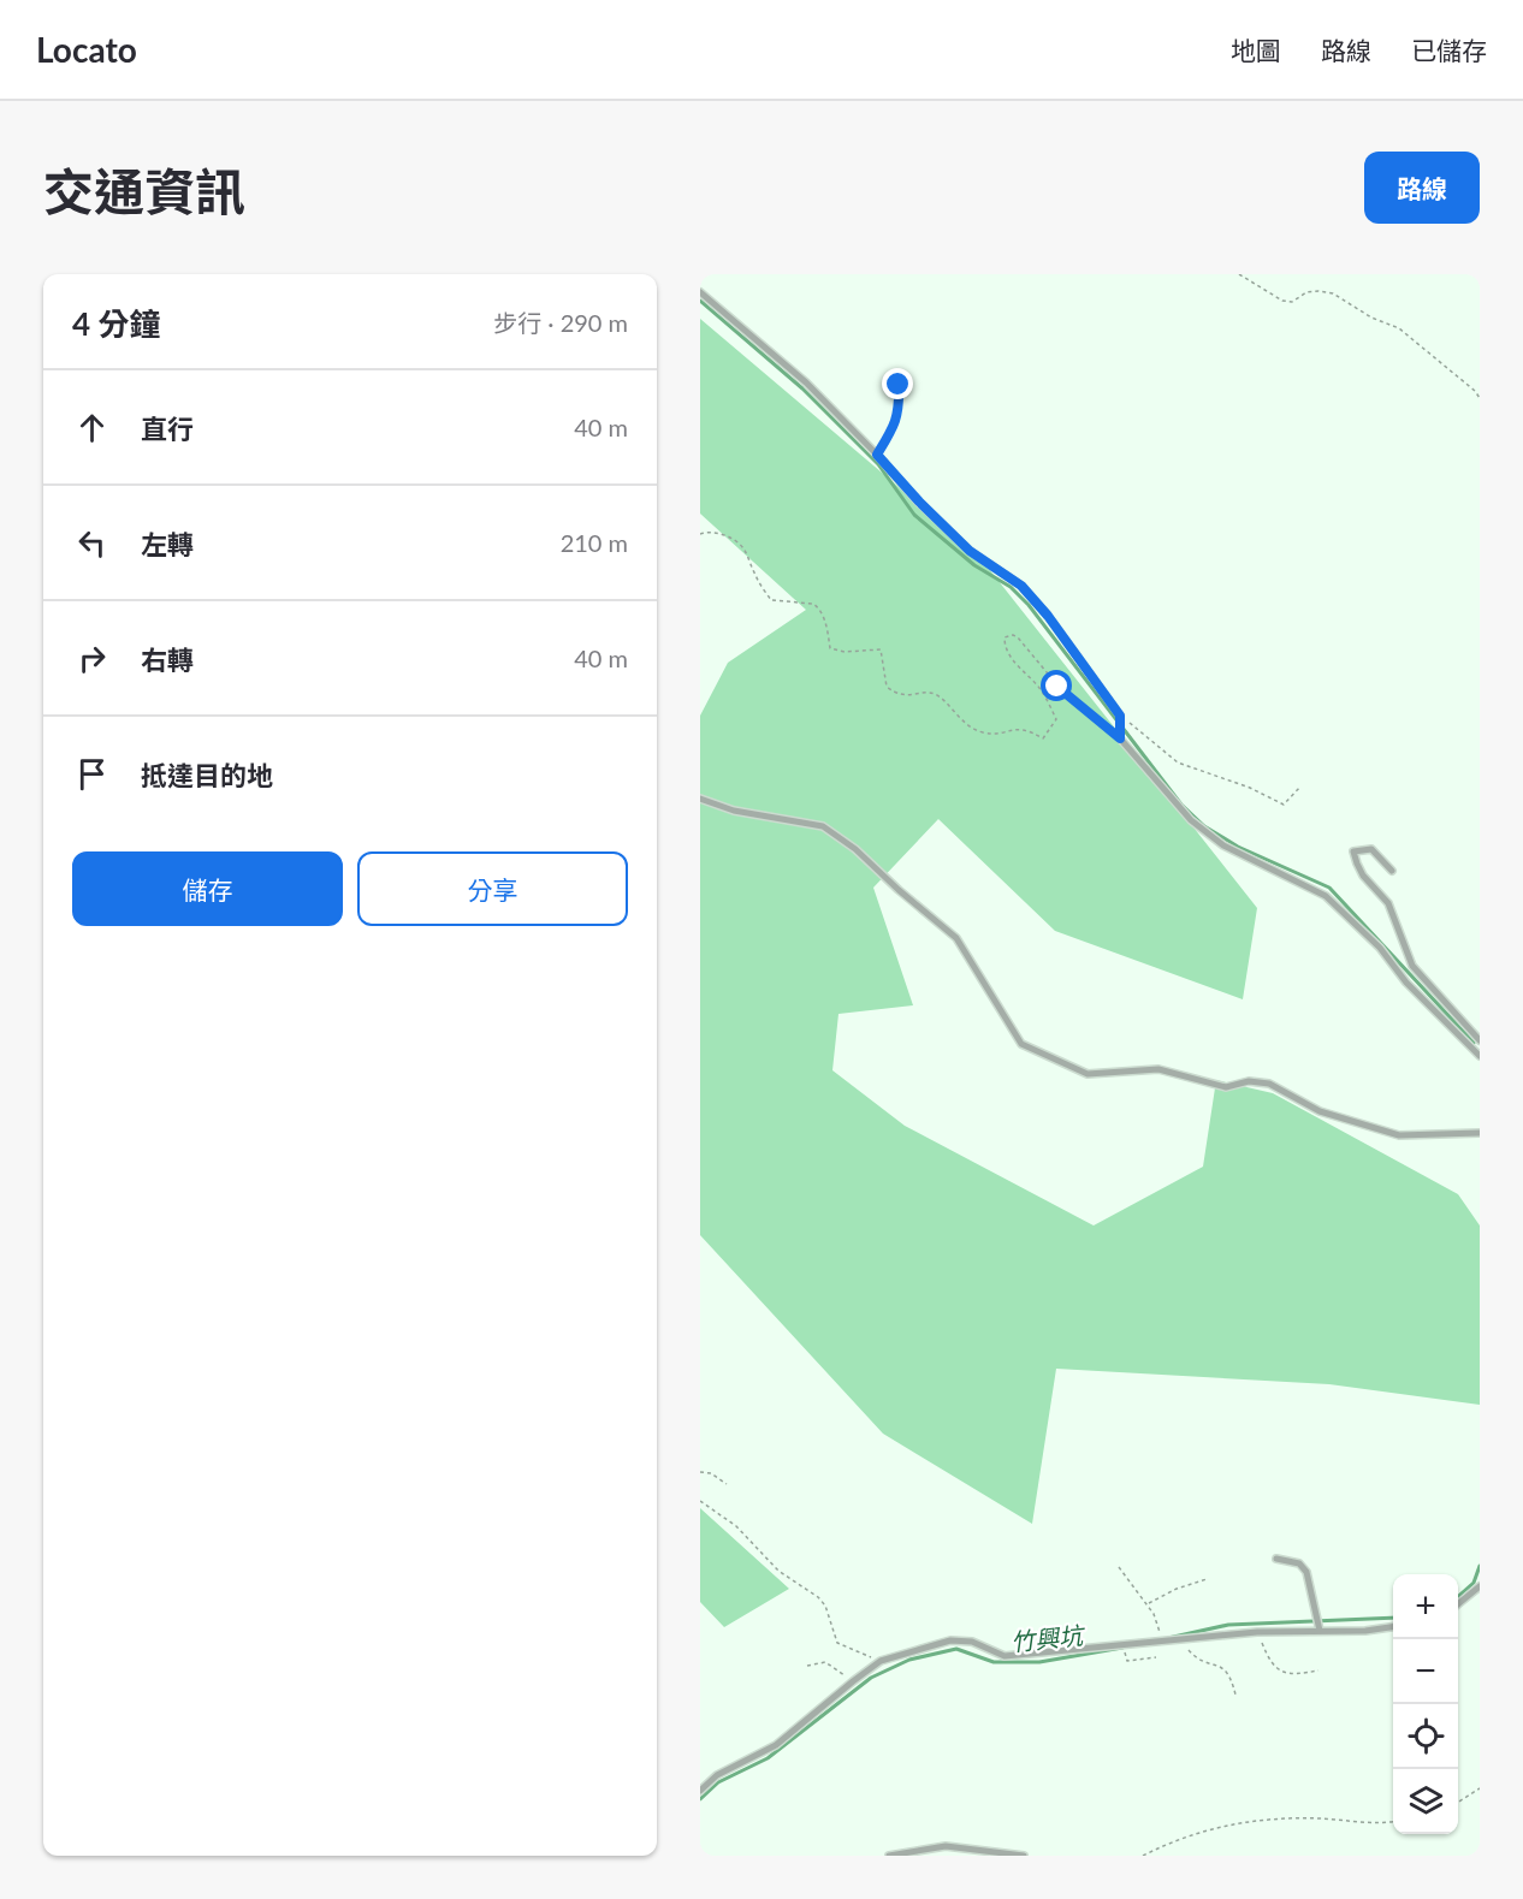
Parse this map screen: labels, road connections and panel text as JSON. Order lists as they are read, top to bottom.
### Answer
{
  "water": ["竹興坑"],
  "page": {
    "header": "Locato",
    "nav": ["地圖", "路線", "已儲存"],
    "title": "交通資訊",
    "buttons": [
      "路線",
      ["儲存", "分享"]
    ],
    "heading": ["4 分鐘", "步行 · 290 m"],
    "list": [
      ["直行", "40 m"],
      ["左轉", "210 m"],
      ["右轉", "40 m"],
      "抵達目的地"
    ],
    "map_buttons": ["+", "−"]
  }
}
